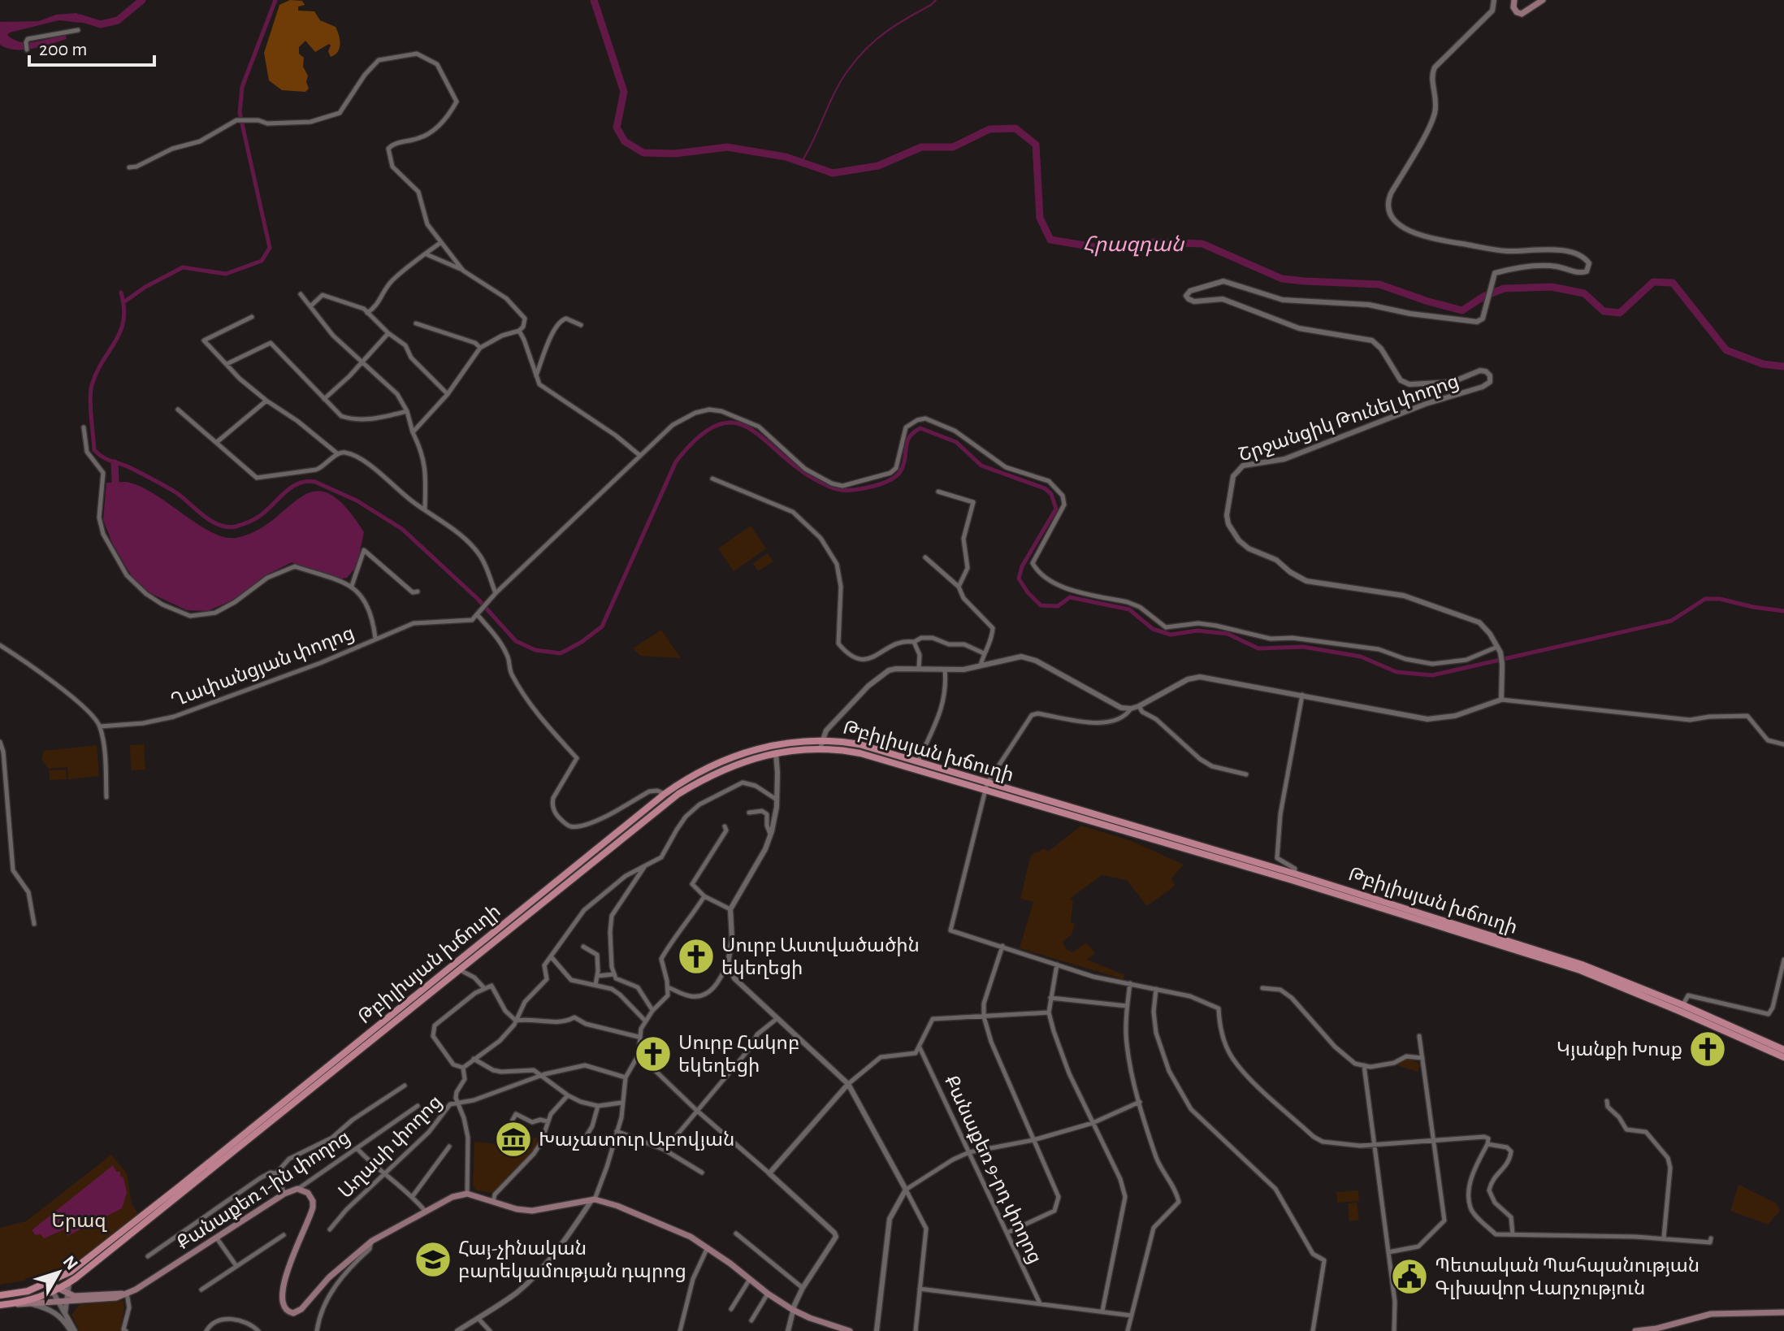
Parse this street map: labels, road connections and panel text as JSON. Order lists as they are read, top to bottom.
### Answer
{
  "streets": {
    "main road": ["Թբիլիսյան խճուղի", "Քանաքեռ 1-ին փողոց"],
    "street": [
      "Շրջանցիկ Թունել փողոց",
      "Ղափանցյան փողոց",
      "Աղասի փողոց",
      "Քանաքեռ 9-րդ փողոց"
    ]
  },
  "crossings": [
    ["Թբիլիսյան խճուղի", "Քանաքեռ 1-ին փողոց"]
  ],
  "water": ["Հրազդան"],
  "parks": ["Երազ"],
  "places": {
    "church": ["Սուրբ Աստվածածին եկեղեցի", "Կյանքի Խոսք", "Սուրբ Հակոբ եկեղեցի"],
    "museum": ["Խաչատուր Աբովյան"],
    "school or university": ["Հայ-չինական բարեկամության դպրոց"],
    "public building": ["Պետական Պահպանության Գլխավոր Վարչություն"]
  },
  "scale_bar": "200 m",
  "north": "top right"
}
